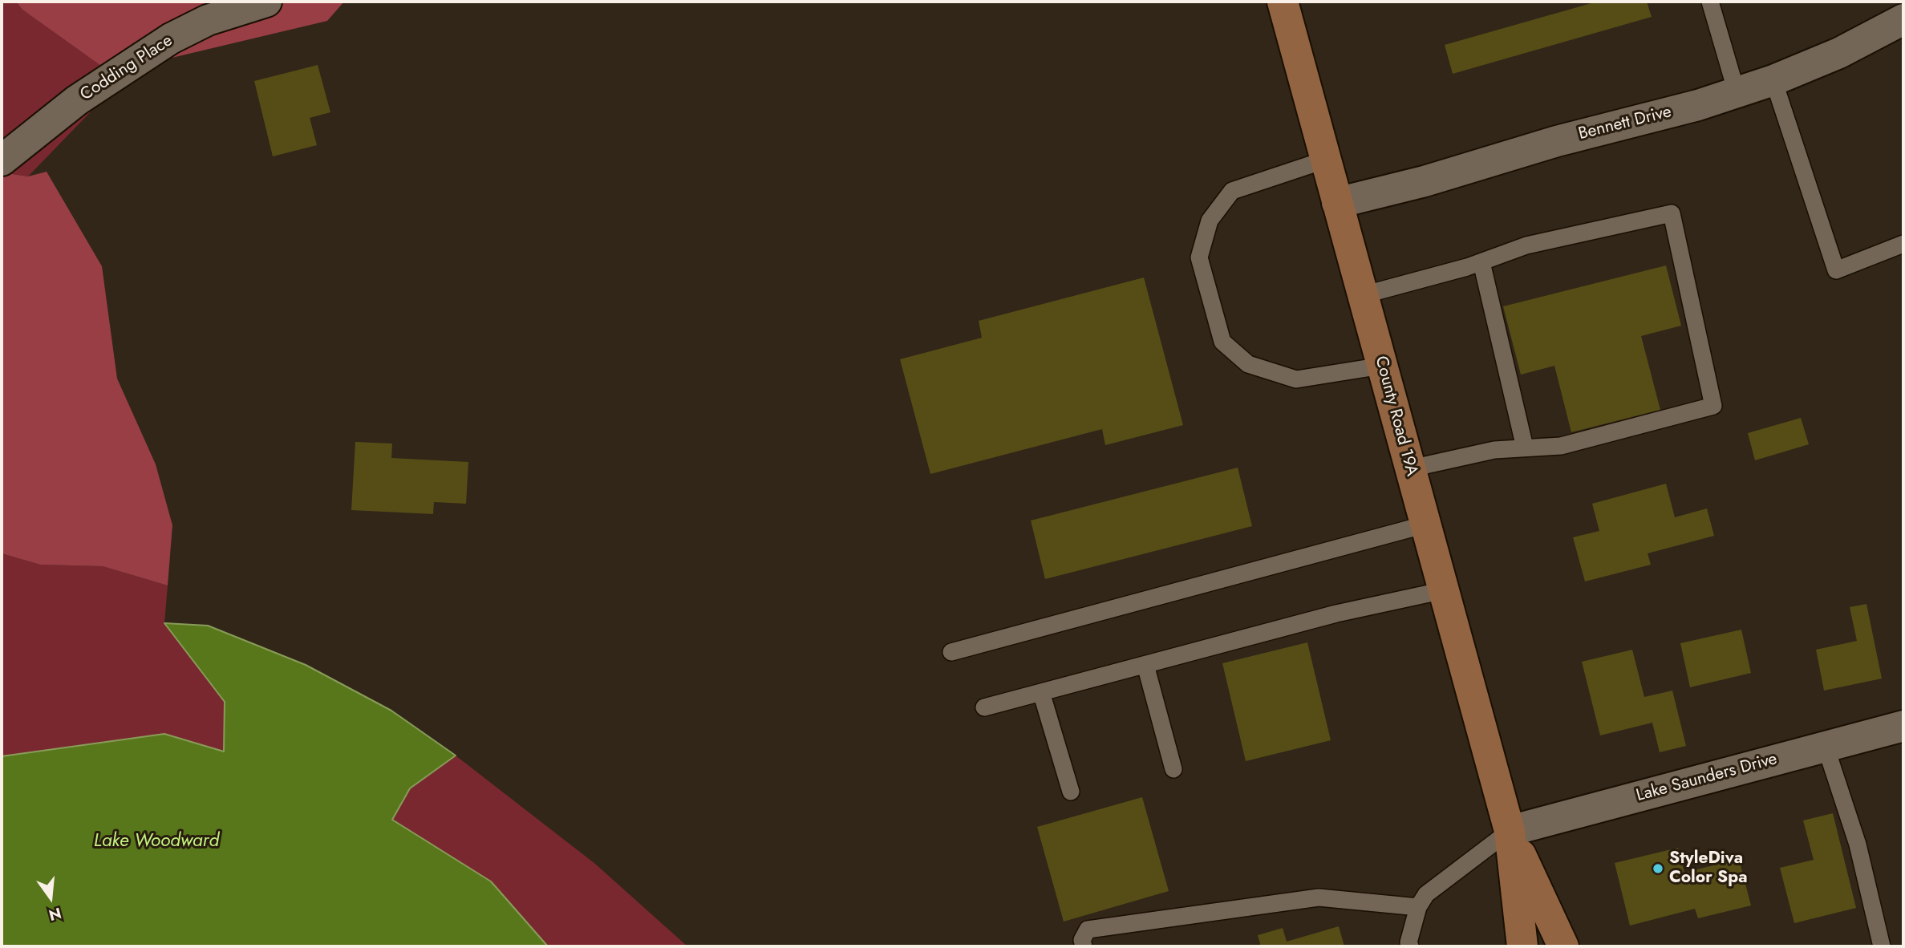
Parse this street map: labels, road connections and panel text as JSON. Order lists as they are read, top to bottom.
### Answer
{
  "streets": {
    "main road": ["County Road 19A"],
    "street": ["Codding Place", "Bennett Drive", "Lake Saunders Drive"]
  },
  "crossings": [
    ["Bennett Drive", "County Road 19A"],
    ["County Road 19A", "Lake Saunders Drive"]
  ],
  "water": ["Lake Woodward"],
  "places": ["StyleDiva Color Spa"],
  "north": "bottom"
}
